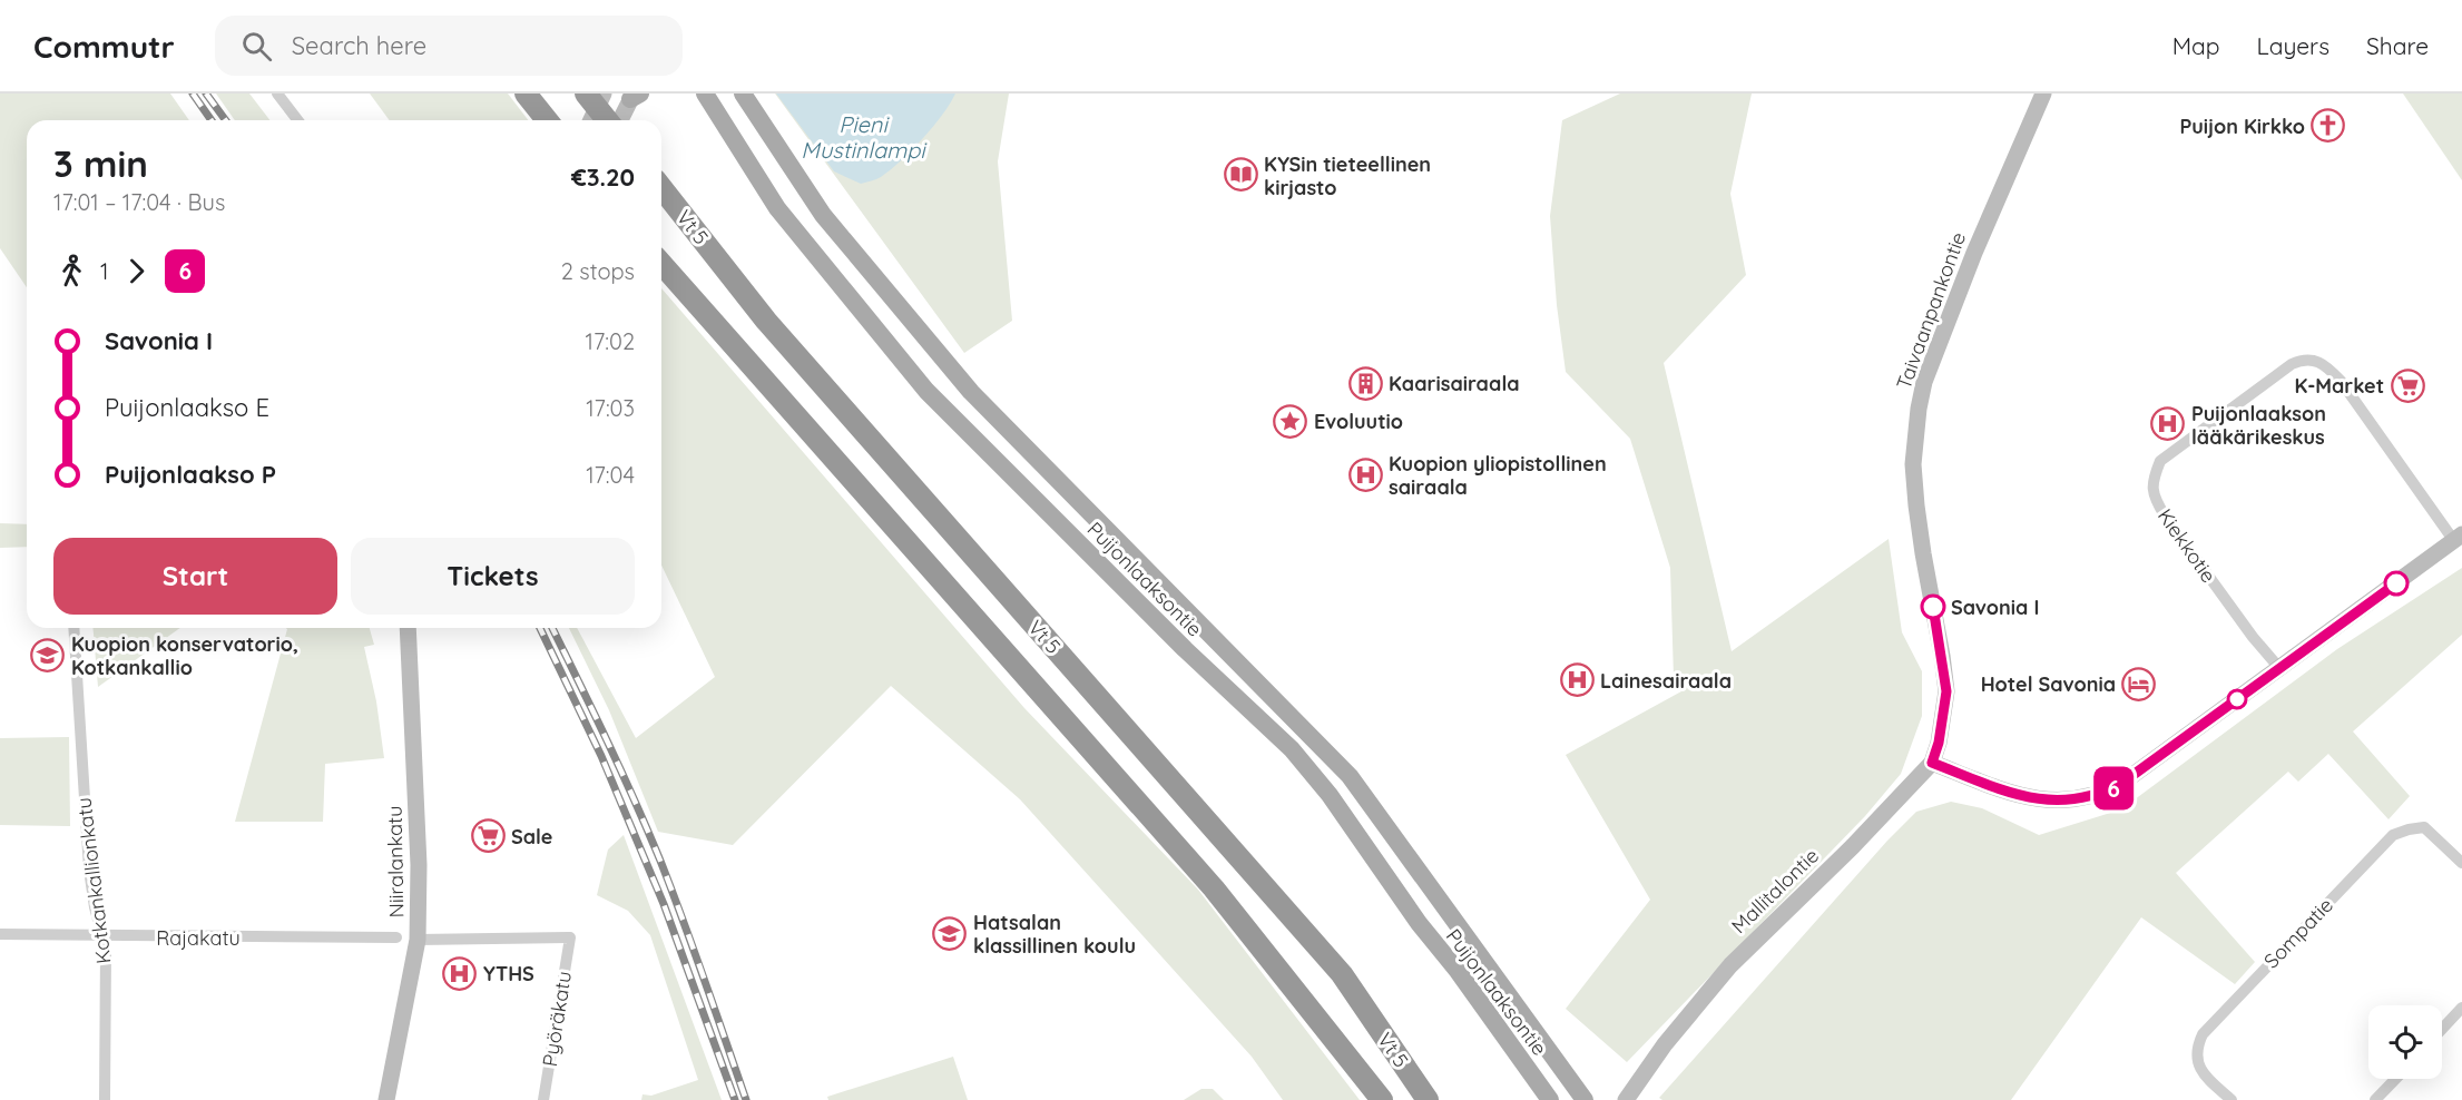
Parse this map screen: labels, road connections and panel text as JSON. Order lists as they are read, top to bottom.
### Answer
{
  "streets": {
    "highway": ["Vt 5"],
    "main road": ["Puijonlaaksontie"],
    "street": [
      "Taivaanpankontie",
      "Kiekkotie",
      "Niiralankatu",
      "Kotkankallionkatu",
      "Mallitalontie",
      "Sompatie",
      "Rajakatu",
      "Pyöräkatu"
    ]
  },
  "crossings": [
    ["Taivaanpankontie", "Mallitalontie"],
    ["Niiralankatu", "Pyöräkatu"],
    ["Kotkankallionkatu", "Rajakatu"]
  ],
  "water": ["Pieni Mustinlampi"],
  "places": {
    "church": ["Puijon Kirkko"],
    "library": ["KYSin tieteellinen kirjasto"],
    "building": ["Kaarisairaala"],
    "supermarket": ["K-Market", "Sale"],
    "place": ["Evoluutio"],
    "hospital": [
      "Puijonlaakson lääkärikeskus",
      "Kuopion yliopistollinen sairaala",
      "Lainesairaala",
      "YTHS"
    ],
    "other": ["Savonia I"],
    "school or university": ["Kuopion konservatorio, Kotkankallio", "Hatsalan klassillinen koulu"],
    "hotel": ["Hotel Savonia"]
  },
  "lines": ["bus line 6"],
  "page": {
    "header": "Commutr",
    "search": "Search here",
    "nav": ["Map", "Layers", "Share"],
    "on_map": "6",
    "heading": ["3 min", "17:01 – 17:04 · Bus", "€3.20"],
    "legs": ["1", "6", "2 stops"],
    "list": [
      {
        "name": "Savonia I",
        "value": "17:02"
      },
      {
        "name": "Puijonlaakso E",
        "value": "17:03"
      },
      {
        "name": "Puijonlaakso P",
        "value": "17:04"
      }
    ],
    "buttons": ["Start", "Tickets"]
  }
}
